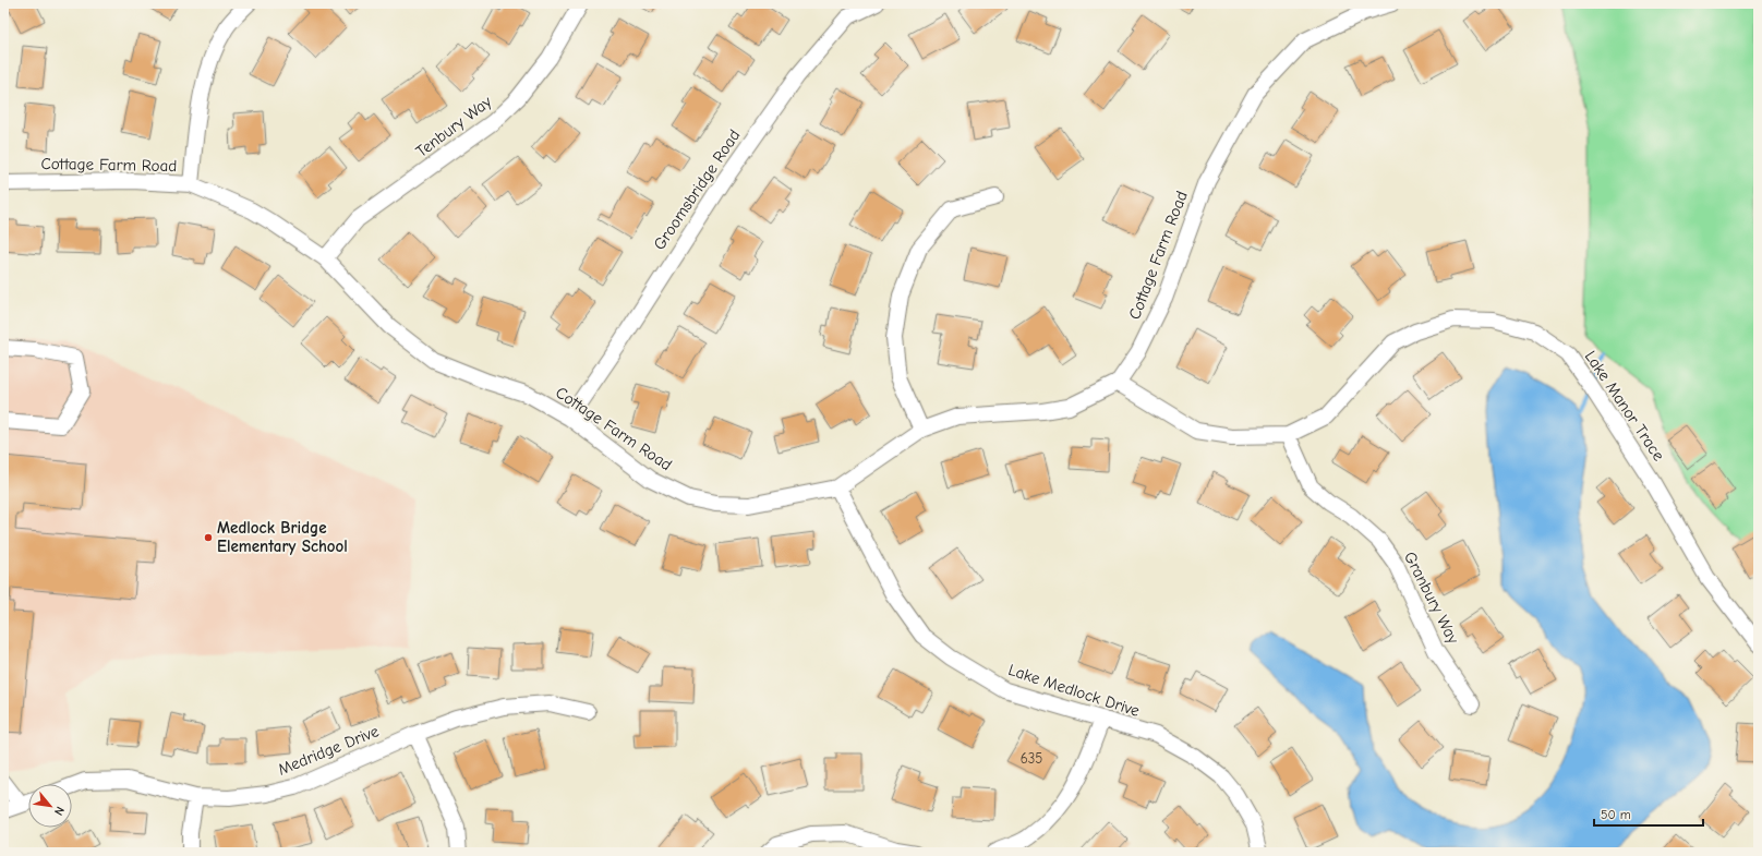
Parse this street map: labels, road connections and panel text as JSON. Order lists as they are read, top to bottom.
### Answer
{
  "streets": {
    "street": [
      "Tenbury Way",
      "Cottage Farm Road",
      "Groomsbridge Road",
      "Lake Manor Trace",
      "Granbury Way",
      "Lake Medlock Drive",
      "Medridge Drive"
    ]
  },
  "crossings": [
    ["Tenbury Way", "Cottage Farm Road"],
    ["Cottage Farm Road", "Groomsbridge Road"],
    ["Cottage Farm Road", "Lake Manor Trace"],
    ["Cottage Farm Road", "Lake Medlock Drive"],
    ["Lake Manor Trace", "Granbury Way"]
  ],
  "places": ["Medlock Bridge Elementary School"],
  "house_numbers": ["635"],
  "scale_bar": "50 m",
  "north": "bottom right"
}
